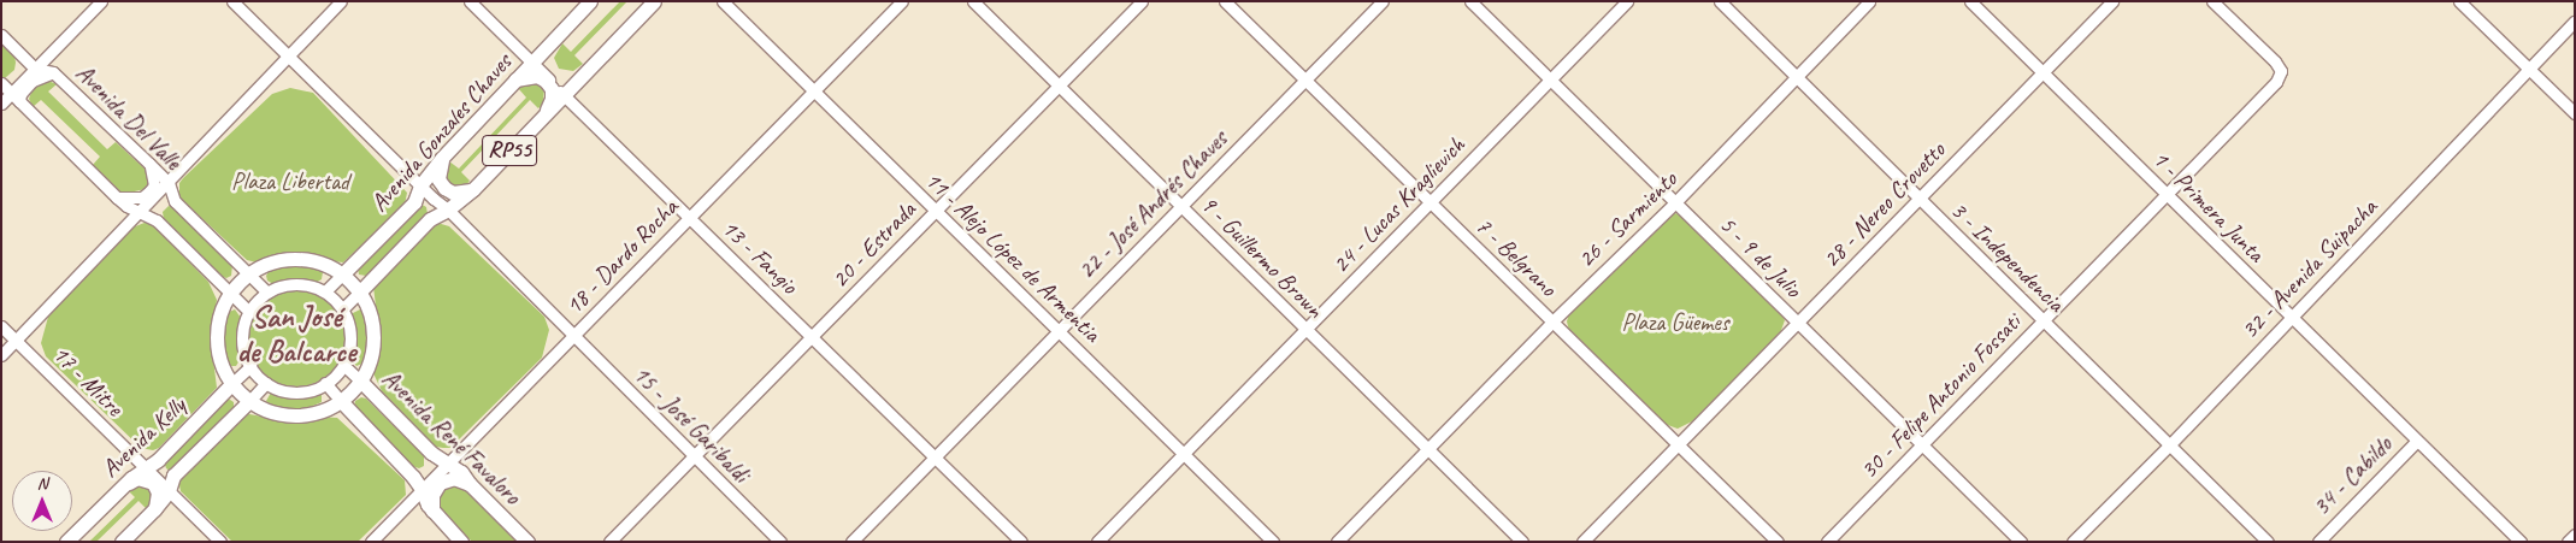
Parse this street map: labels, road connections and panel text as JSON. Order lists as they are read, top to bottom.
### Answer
{
  "streets": {
    "main road": [
      "Avenida Gonzales Chaves",
      "RP55",
      "Avenida Kelly",
      "Avenida René Favaloro"
    ],
    "street": [
      "Avenida Del Valle",
      "22 - José Andrés Chaves",
      "24 - Lucas Kraglievich",
      "28 - Nereo Crovetto",
      "1 - Primera Junta",
      "26 - Sarmiento",
      "20 - Estrada",
      "18 - Dardo Rocha",
      "13 - Fangio",
      "11 - Alejo López de Armentia",
      "9 - Guillermo Brown",
      "7 - Belgrano",
      "5 - 9 de Julio",
      "3 - Independencia",
      "32 - Avenida Suipacha",
      "17 - Mitre",
      "30 - Felipe Antonio Fossati",
      "15 - José Garibaldi",
      "34 - Cabildo"
    ]
  },
  "crossings": [
    ["Avenida Del Valle", "Avenida Gonzales Chaves"],
    ["Avenida Del Valle", "Avenida Kelly"],
    ["Avenida Del Valle", "Avenida René Favaloro"],
    ["Avenida Gonzales Chaves", "13 - Fangio"],
    ["Avenida Gonzales Chaves", "15 - José Garibaldi"],
    ["Avenida Gonzales Chaves", "Avenida Kelly"],
    ["Avenida Gonzales Chaves", "Avenida René Favaloro"],
    ["22 - José Andrés Chaves", "13 - Fangio"],
    ["22 - José Andrés Chaves", "11 - Alejo López de Armentia"],
    ["22 - José Andrés Chaves", "9 - Guillermo Brown"],
    ["22 - José Andrés Chaves", "7 - Belgrano"],
    ["24 - Lucas Kraglievich", "11 - Alejo López de Armentia"],
    ["24 - Lucas Kraglievich", "9 - Guillermo Brown"],
    ["24 - Lucas Kraglievich", "7 - Belgrano"],
    ["24 - Lucas Kraglievich", "5 - 9 de Julio"],
    ["28 - Nereo Crovetto", "1 - Primera Junta"],
    ["28 - Nereo Crovetto", "7 - Belgrano"],
    ["28 - Nereo Crovetto", "5 - 9 de Julio"],
    ["28 - Nereo Crovetto", "3 - Independencia"],
    ["1 - Primera Junta", "32 - Avenida Suipacha"],
    ["1 - Primera Junta", "30 - Felipe Antonio Fossati"],
    ["1 - Primera Junta", "34 - Cabildo"],
    ["26 - Sarmiento", "9 - Guillermo Brown"],
    ["26 - Sarmiento", "7 - Belgrano"],
    ["26 - Sarmiento", "5 - 9 de Julio"],
    ["26 - Sarmiento", "3 - Independencia"],
    ["20 - Estrada", "13 - Fangio"],
    ["20 - Estrada", "11 - Alejo López de Armentia"],
    ["20 - Estrada", "9 - Guillermo Brown"],
    ["20 - Estrada", "15 - José Garibaldi"],
    ["18 - Dardo Rocha", "13 - Fangio"],
    ["18 - Dardo Rocha", "11 - Alejo López de Armentia"],
    ["18 - Dardo Rocha", "15 - José Garibaldi"],
    ["18 - Dardo Rocha", "Avenida René Favaloro"],
    ["5 - 9 de Julio", "30 - Felipe Antonio Fossati"],
    ["3 - Independencia", "32 - Avenida Suipacha"],
    ["3 - Independencia", "30 - Felipe Antonio Fossati"],
    ["17 - Mitre", "Avenida Kelly"],
    ["Avenida Kelly", "Avenida René Favaloro"]
  ],
  "districts": ["San José de Balcarce"],
  "parks": ["Plaza Libertad", "Plaza Güemes"],
  "north": "top"
}
